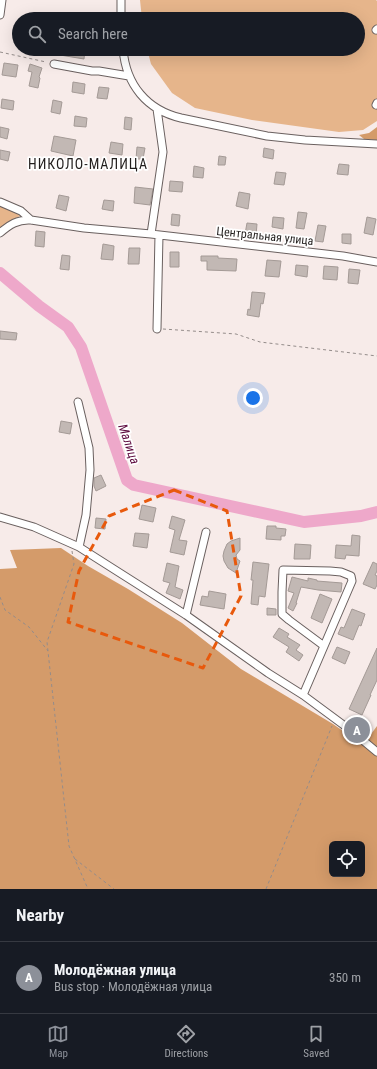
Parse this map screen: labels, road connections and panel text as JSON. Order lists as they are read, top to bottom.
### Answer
{
  "streets": {
    "street": ["Центральная улица"]
  },
  "districts": ["НИКОЛО-МАЛИЦА"],
  "water": ["Малица"],
  "page": {
    "search": "Search here",
    "pins": "A",
    "heading": "Nearby",
    "list": [
      {
        "mark": "A",
        "name": "Молодёжная улица",
        "note": "Bus stop · Молодёжная улица",
        "value": "350 m"
      }
    ],
    "nav": ["Map", "Directions", "Saved"]
  }
}
